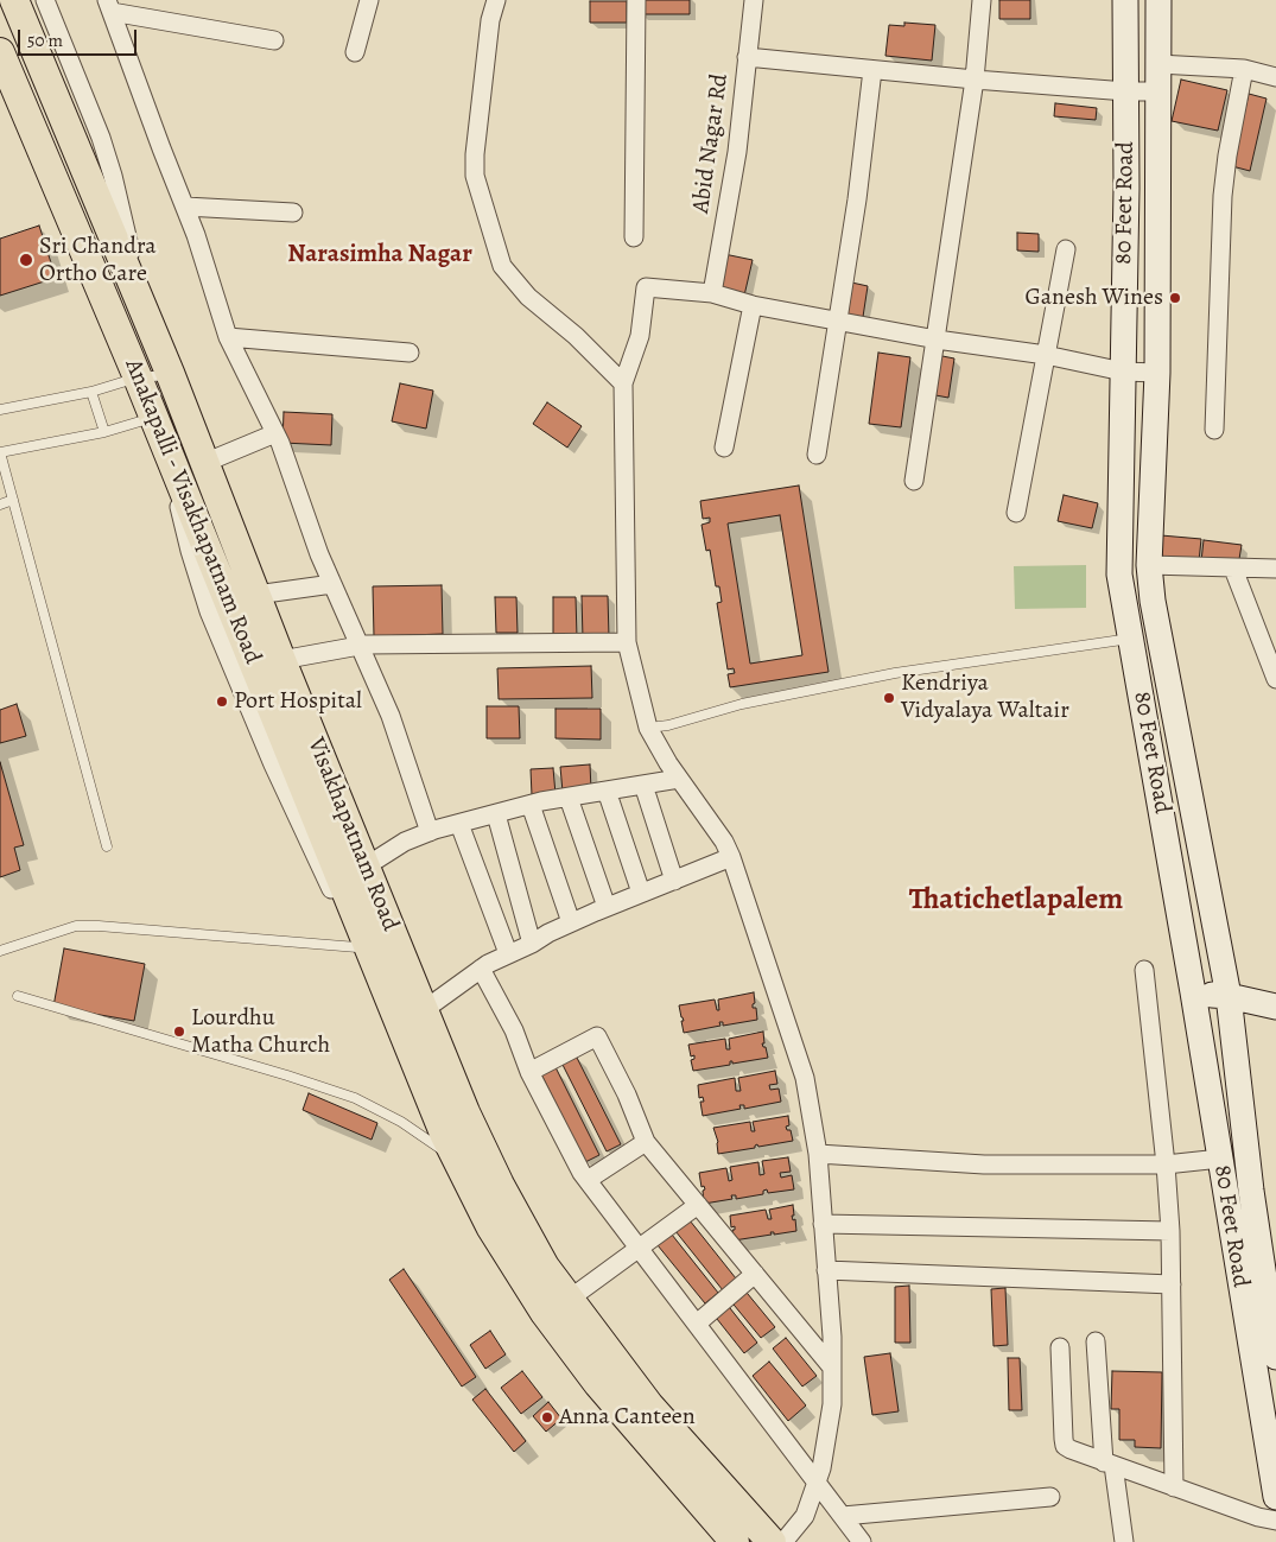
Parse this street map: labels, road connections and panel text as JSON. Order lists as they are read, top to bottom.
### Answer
{
  "streets": {
    "main road": ["Anakapalli - Visakhapatnam Road", "Visakhapatnam Road"],
    "street": ["Abid Nagar Rd", "80 Feet Road"]
  },
  "districts": ["Narasimha Nagar", "Thatichetlapalem"],
  "places": [
    "Sri Chandra Ortho Care",
    "Ganesh Wines",
    "Kendriya Vidyalaya Waltair",
    "Port Hospital",
    "Lourdhu Matha Church",
    "Anna Canteen"
  ],
  "scale_bar": "50 m"
}
